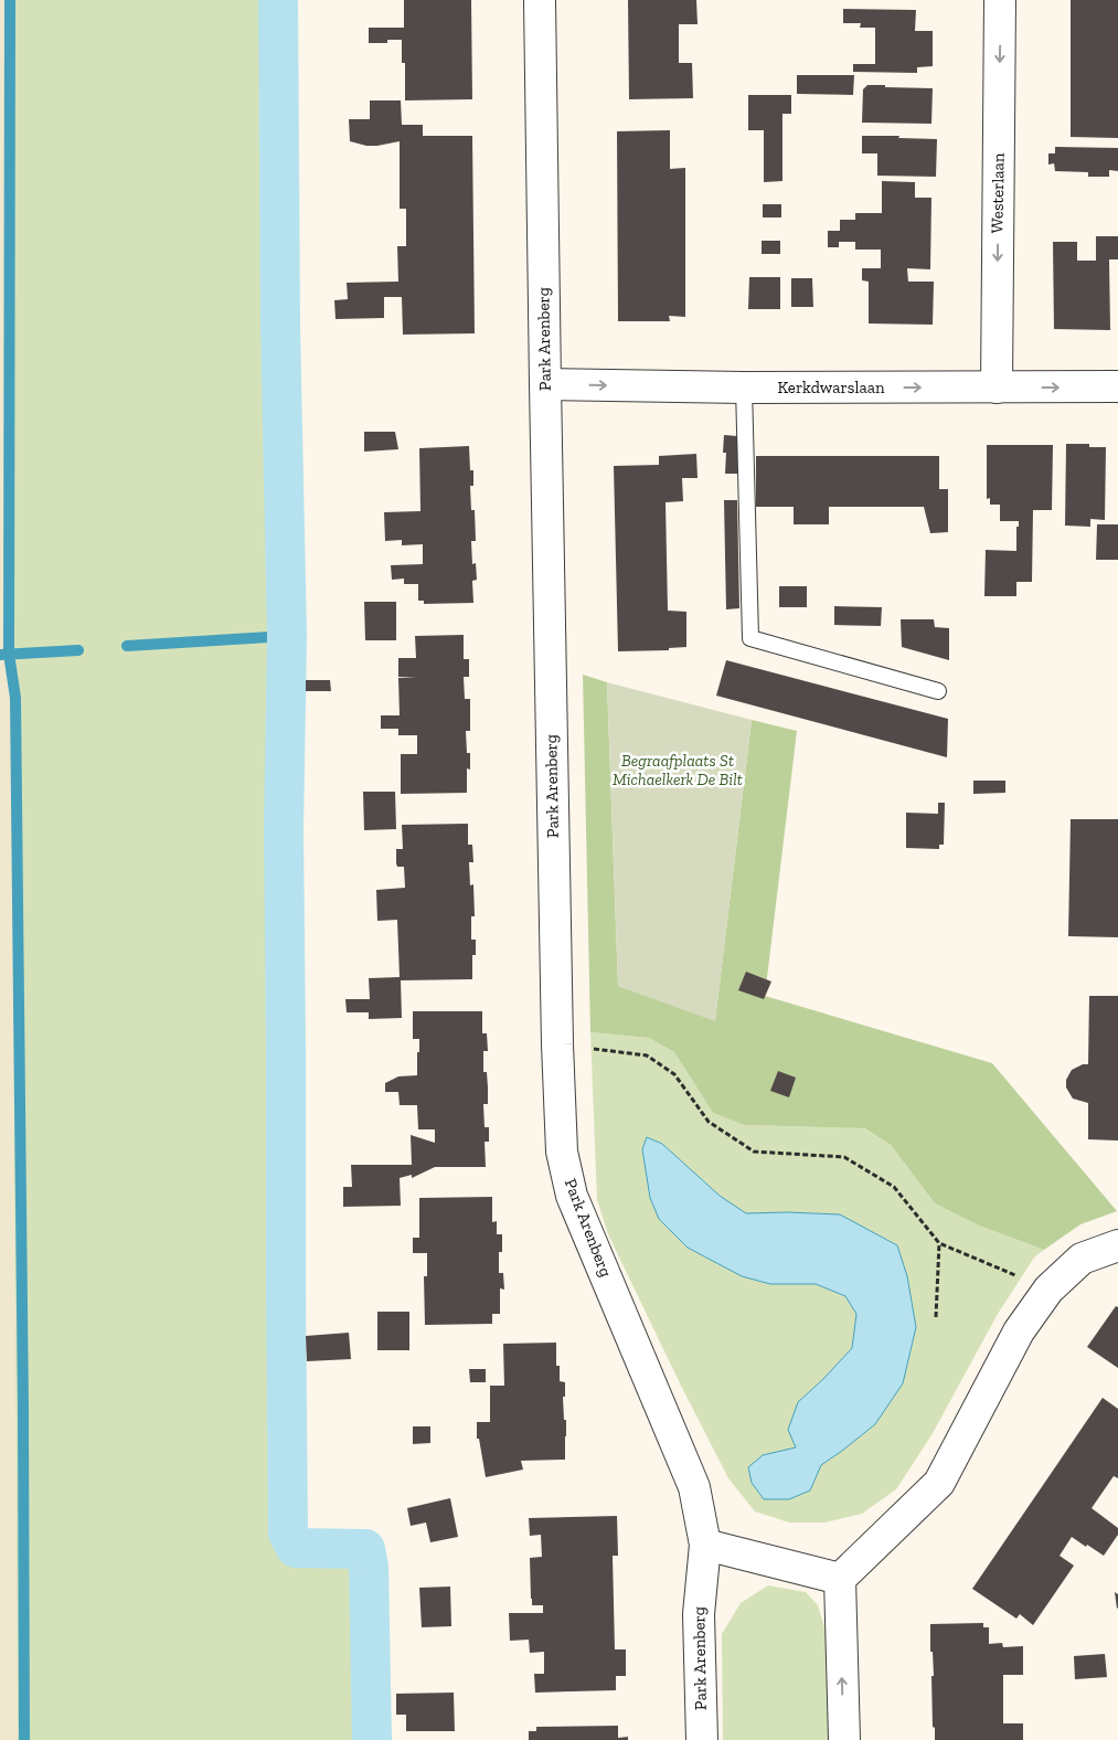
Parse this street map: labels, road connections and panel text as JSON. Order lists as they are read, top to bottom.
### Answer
{
  "streets": {
    "street": ["Westerlaan", "Park Arenberg", "Kerkdwarslaan"]
  },
  "crossings": [
    ["Westerlaan", "Kerkdwarslaan"],
    ["Park Arenberg", "Kerkdwarslaan"]
  ],
  "one_way": ["Westerlaan", "Kerkdwarslaan"],
  "parks": ["Begraafplaats St Michaelkerk De Bilt"]
}
